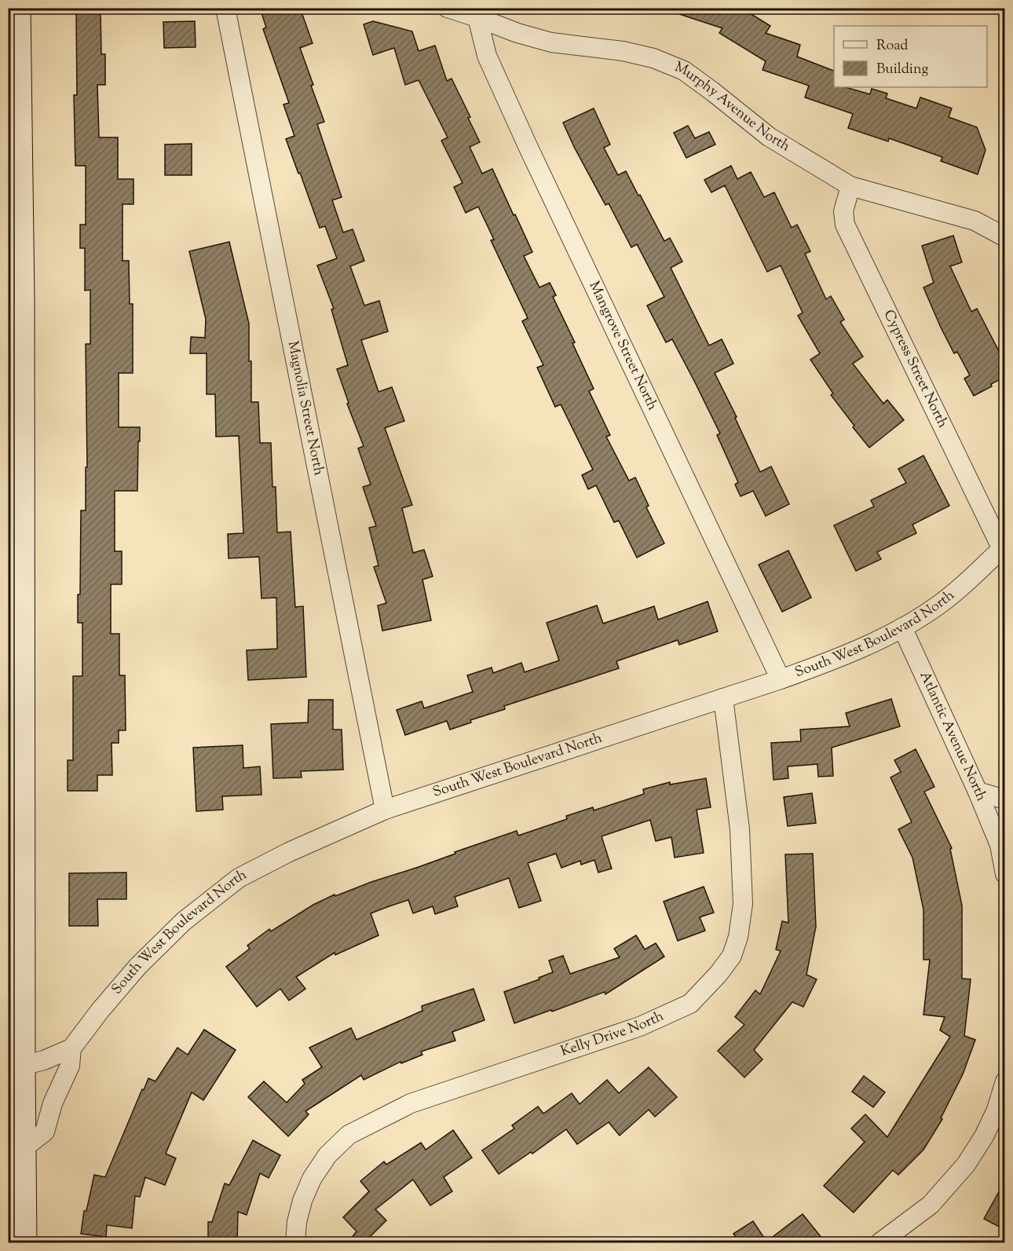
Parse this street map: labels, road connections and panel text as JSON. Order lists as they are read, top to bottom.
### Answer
{
  "streets": {
    "street": [
      "Murphy Avenue North",
      "Mangrove Street North",
      "Cypress Street North",
      "Magnolia Street North",
      "South West Boulevard North",
      "Atlantic Avenue North",
      "Kelly Drive North"
    ]
  },
  "crossings": [
    ["Murphy Avenue North", "Mangrove Street North"],
    ["Murphy Avenue North", "Cypress Street North"],
    ["Mangrove Street North", "South West Boulevard North"],
    ["Cypress Street North", "South West Boulevard North"],
    ["Magnolia Street North", "South West Boulevard North"],
    ["South West Boulevard North", "Atlantic Avenue North"],
    ["South West Boulevard North", "Kelly Drive North"]
  ],
  "legend": ["Road", "Building"]
}
